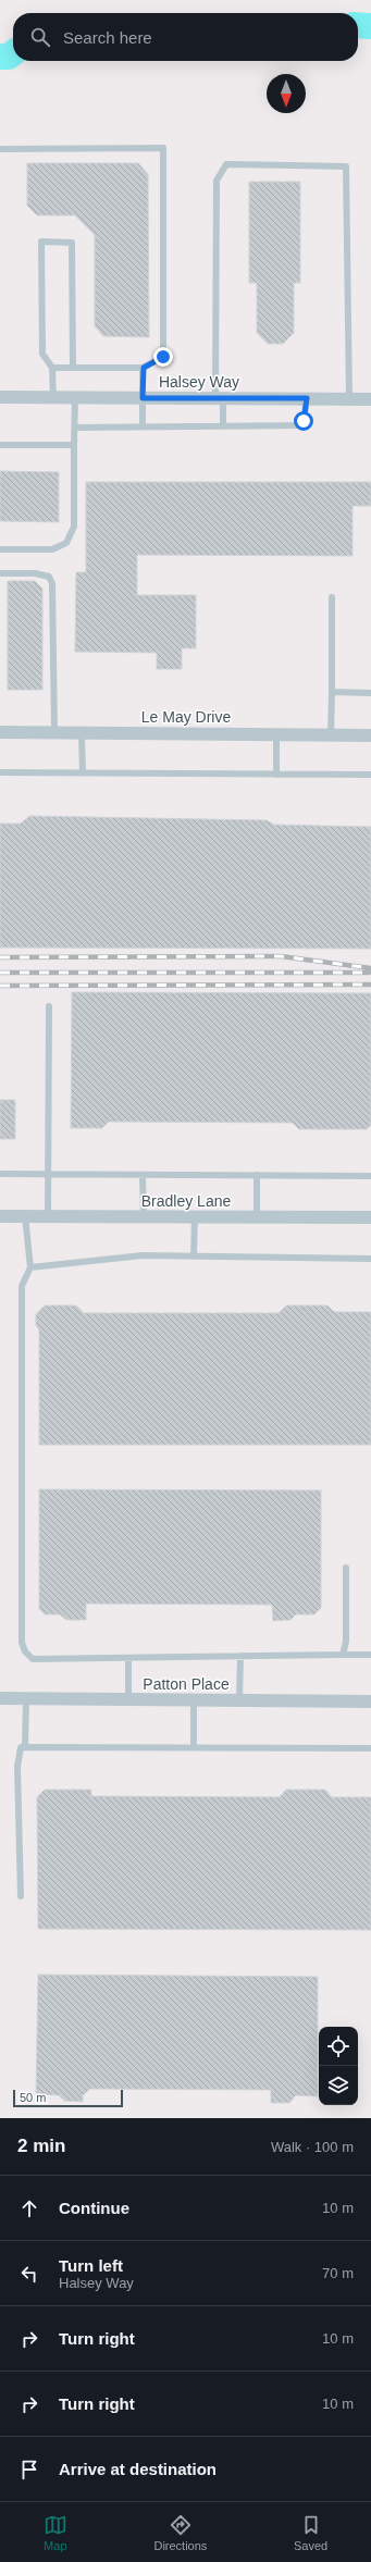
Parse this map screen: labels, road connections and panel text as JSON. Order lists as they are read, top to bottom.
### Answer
{
  "streets": {
    "street": [
      "Halsey Way",
      "Le May Drive",
      "Bradley Lane",
      "Patton Place"
    ]
  },
  "scale_bar": "50 m",
  "north": "bottom",
  "page": {
    "search": "Search here",
    "scale": "50 m",
    "heading": ["2 min", "Walk · 100 m"],
    "list": [
      ["Continue", "10 m"],
      ["Turn left", "Halsey Way", "70 m"],
      ["Turn right", "10 m"],
      ["Turn right", "10 m"],
      "Arrive at destination"
    ],
    "nav": ["Map", "Directions", "Saved"]
  }
}
